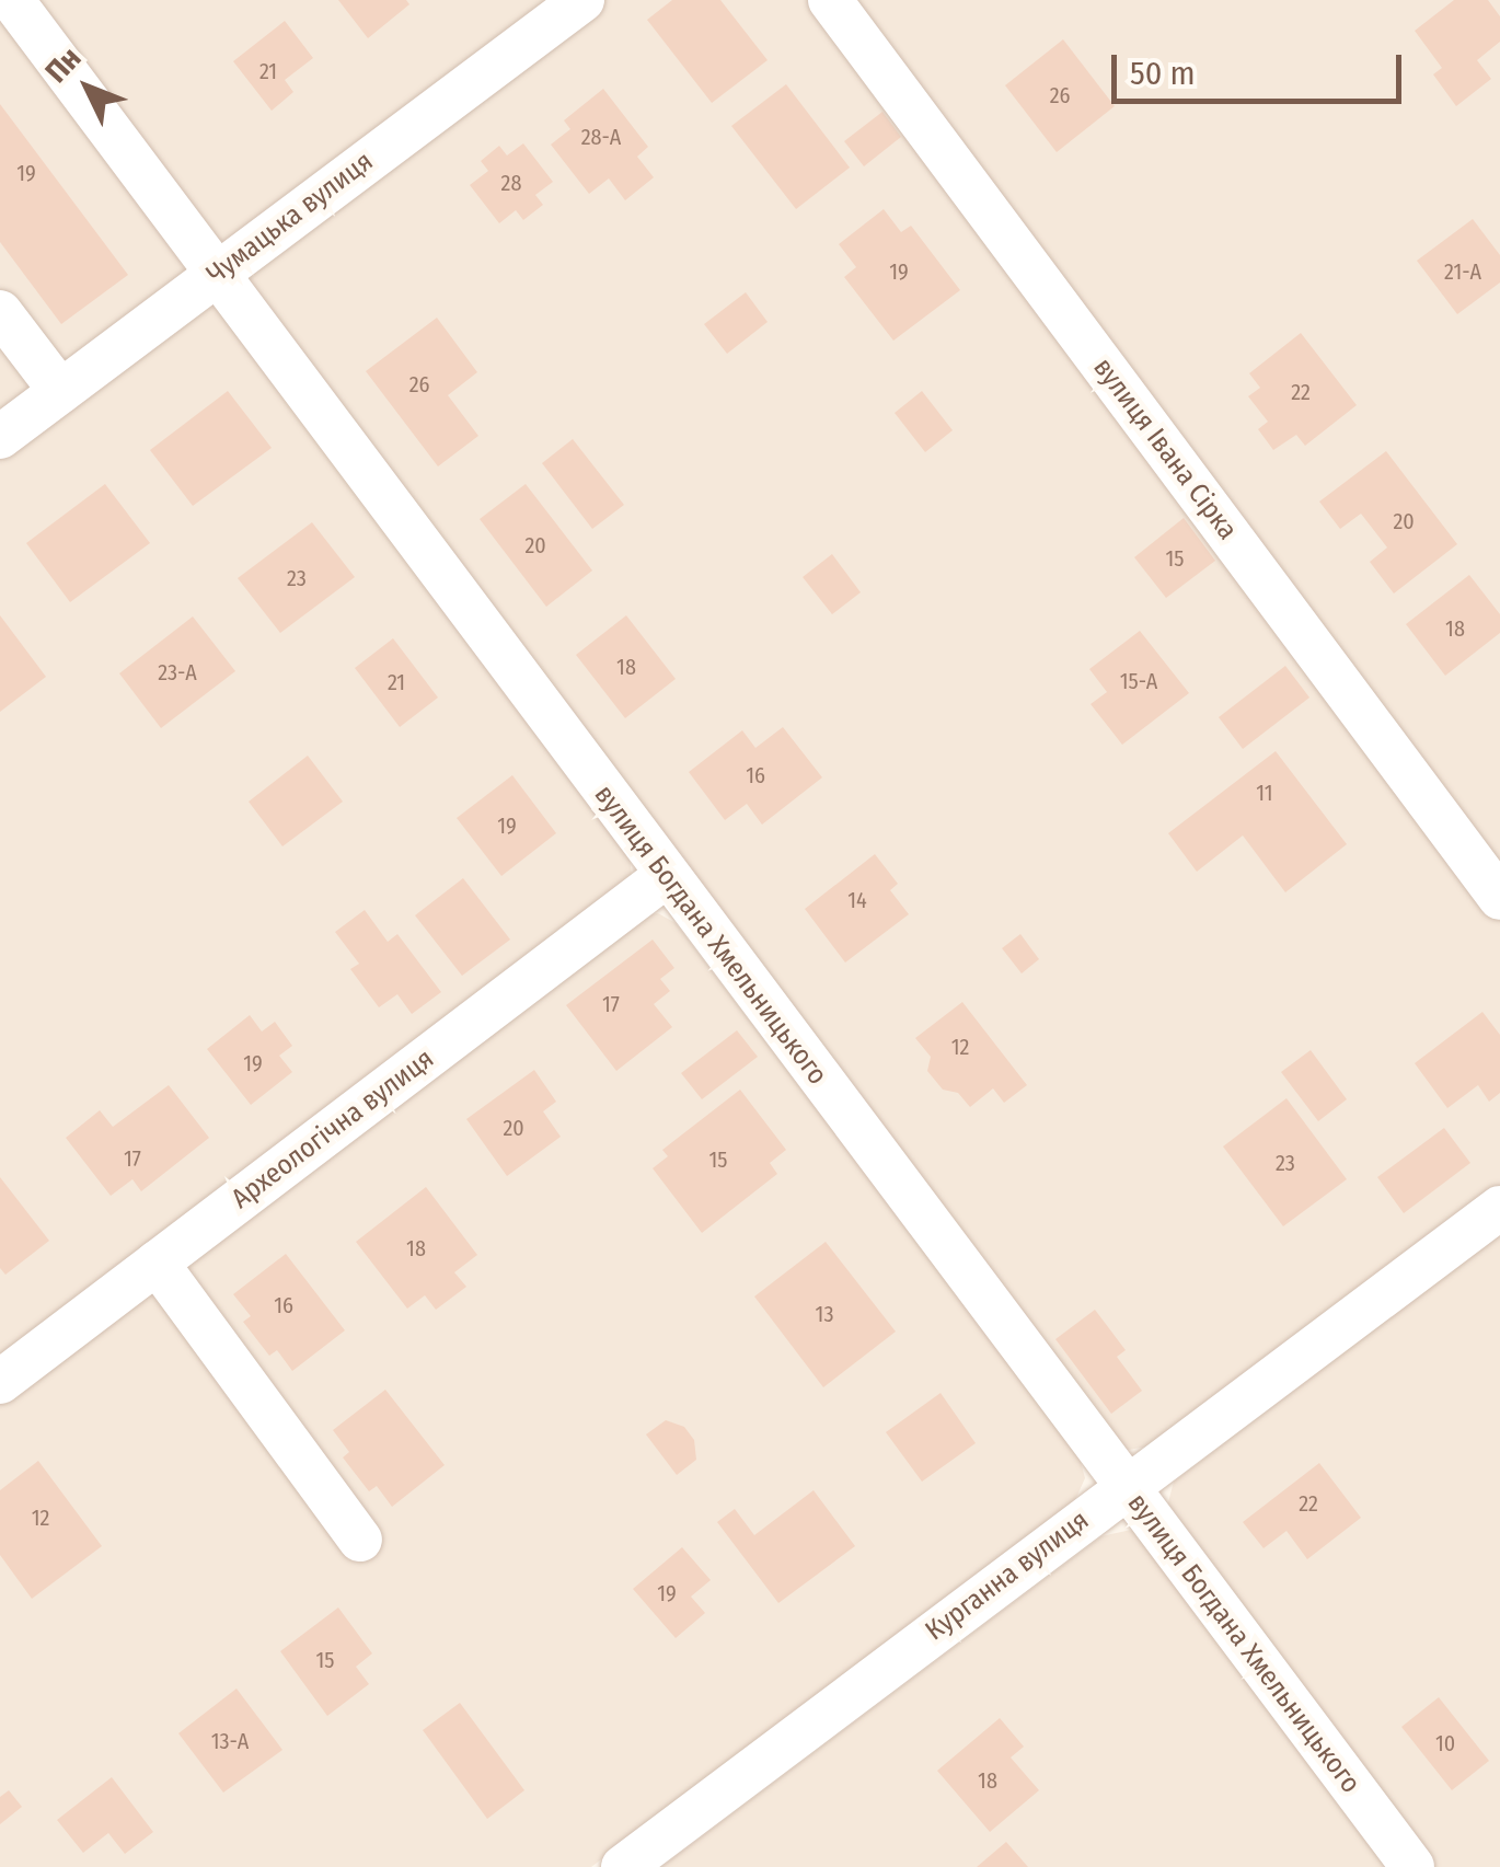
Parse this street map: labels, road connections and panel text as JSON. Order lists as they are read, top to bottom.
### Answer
{
  "streets": {
    "street": [
      "Чумацька вулиця",
      "вулиця Івана Сірка",
      "вулиця Богдана Хмельницького",
      "Археологічна вулиця",
      "Курганна вулиця"
    ]
  },
  "crossings": [
    ["Чумацька вулиця", "вулиця Богдана Хмельницького"],
    ["вулиця Богдана Хмельницького", "Археологічна вулиця"],
    ["вулиця Богдана Хмельницького", "Курганна вулиця"]
  ],
  "house_numbers": [
    "21",
    "26",
    "28-А",
    "19",
    "28",
    "19",
    "21-А",
    "26",
    "22",
    "20",
    "20",
    "15",
    "23",
    "18",
    "18",
    "23-А",
    "15-А",
    "21",
    "16",
    "11",
    "19",
    "14",
    "17",
    "12",
    "19",
    "20",
    "17",
    "15",
    "23",
    "18",
    "16",
    "13",
    "22",
    "12",
    "19",
    "15",
    "13-А",
    "10",
    "18"
  ],
  "scale_bar": "50 m",
  "north": "top left"
}
